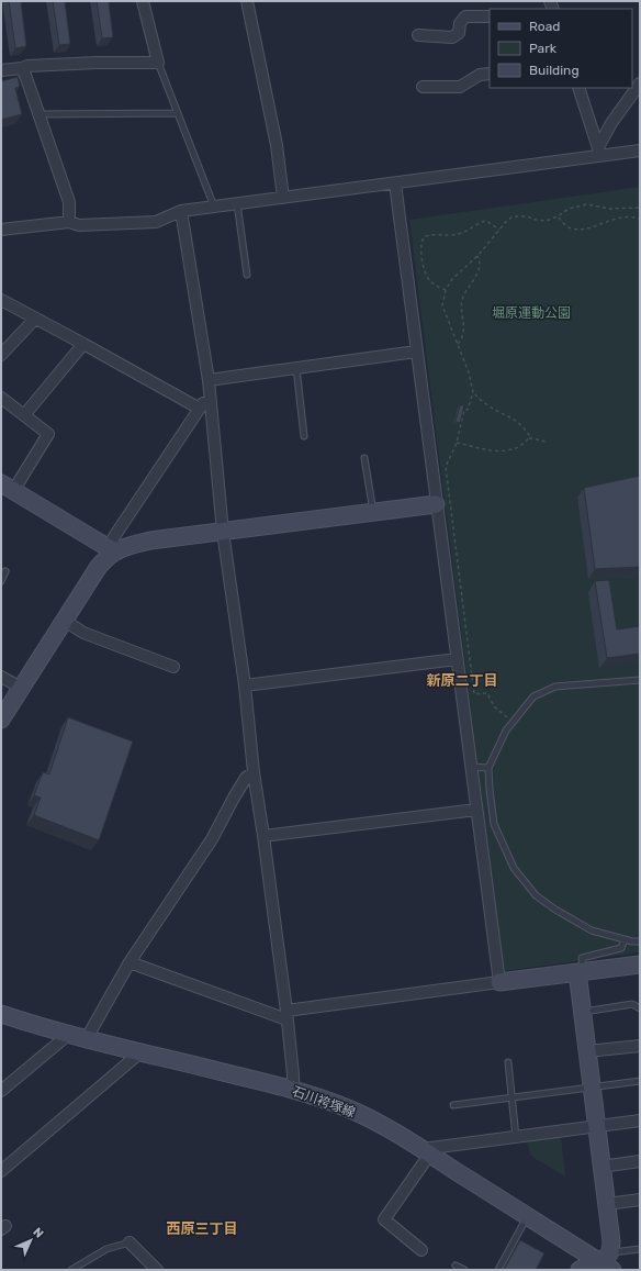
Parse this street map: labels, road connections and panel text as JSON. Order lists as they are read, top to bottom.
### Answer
{
  "streets": {
    "street": ["石川袴塚線"]
  },
  "districts": ["新原二丁目", "西原三丁目"],
  "parks": ["堀原運動公園"],
  "legend": ["Road", "Park", "Building"],
  "north": "top right"
}
